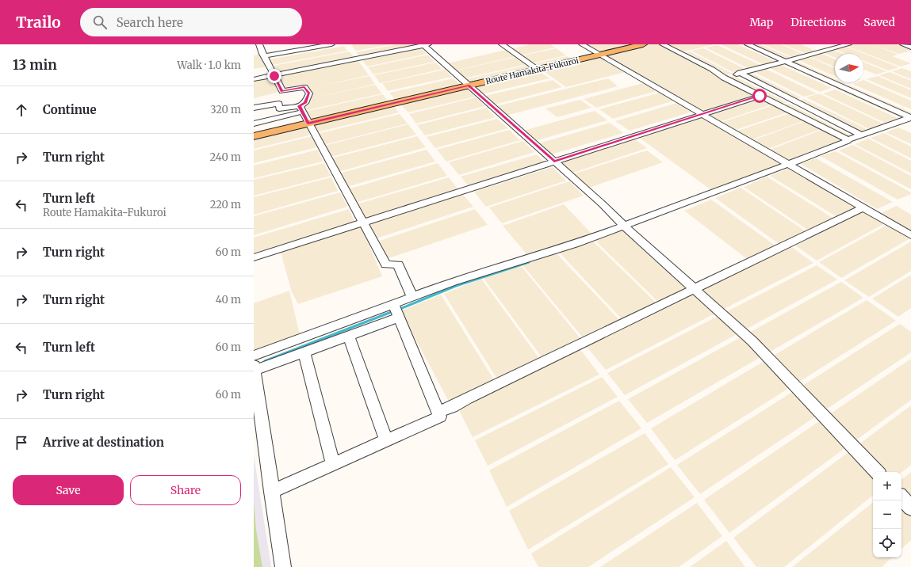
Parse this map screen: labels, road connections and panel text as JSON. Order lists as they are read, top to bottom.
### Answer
{
  "streets": {
    "main road": ["Route Hamakita-Fukuroi"]
  },
  "north": "right",
  "page": {
    "header": "Trailo",
    "search": "Search here",
    "nav": ["Map", "Directions", "Saved"],
    "heading": ["13 min", "Walk · 1.0 km"],
    "list": [
      ["Continue", "320 m"],
      ["Turn right", "240 m"],
      ["Turn left", "Route Hamakita-Fukuroi", "220 m"],
      ["Turn right", "60 m"],
      ["Turn right", "40 m"],
      ["Turn left", "60 m"],
      ["Turn right", "60 m"],
      "Arrive at destination"
    ],
    "buttons": ["Save", "Share"],
    "map_buttons": ["+", "−"]
  }
}
